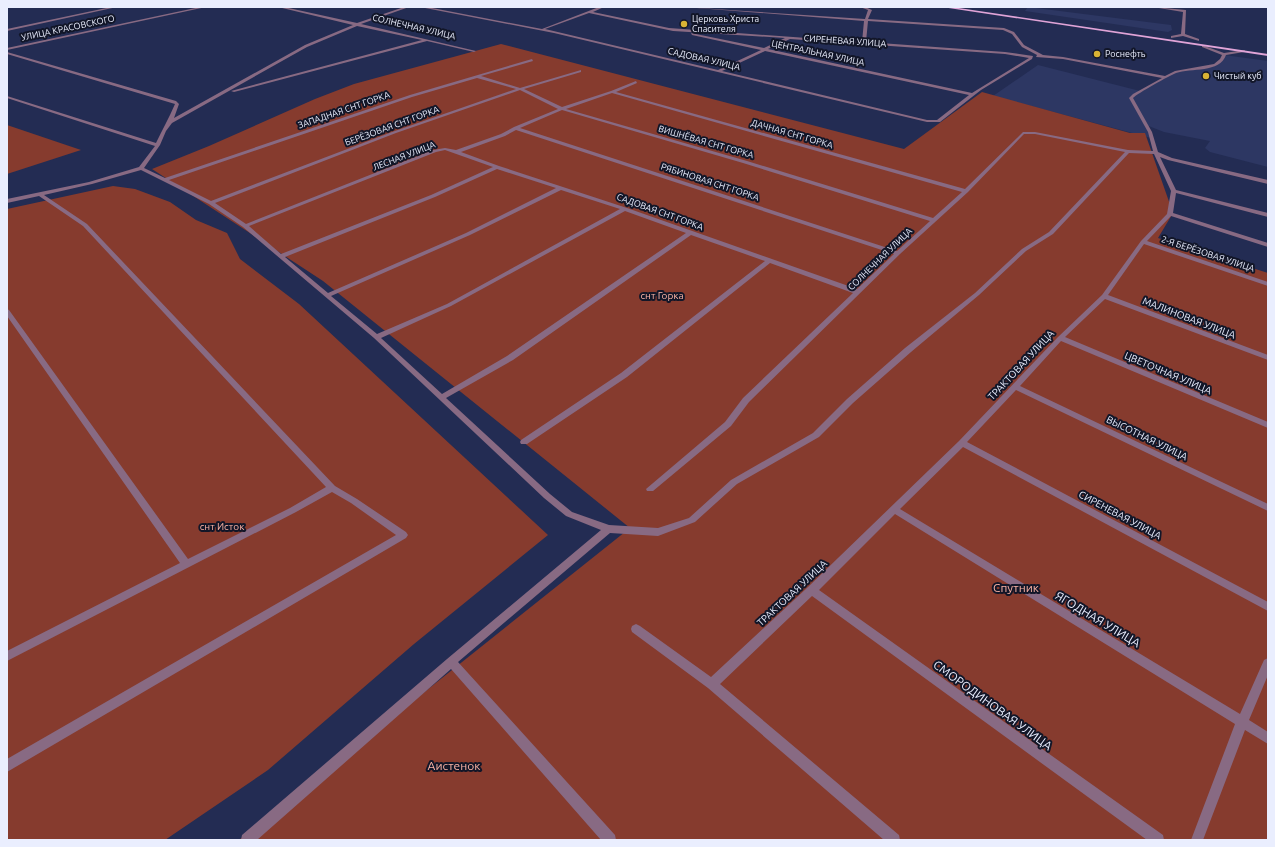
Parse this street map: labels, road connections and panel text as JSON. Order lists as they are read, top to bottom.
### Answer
{
  "streets": {
    "street": [
      "СОЛНЕЧНАЯ УЛИЦА",
      "УЛИЦА КРАСОВСКОГО",
      "СИРЕНЕВАЯ УЛИЦА",
      "ЦЕНТРАЛЬНАЯ УЛИЦА",
      "САДОВАЯ УЛИЦА",
      "ЗАПАДНАЯ СНТ ГОРКА",
      "БЕРЁЗОВАЯ СНТ ГОРКА",
      "ДАЧНАЯ СНТ ГОРКА",
      "ВИШНЁВАЯ СНТ ГОРКА",
      "ЛЕСНАЯ УЛИЦА",
      "РЯБИНОВАЯ СНТ ГОРКА",
      "САДОВАЯ СНТ ГОРКА",
      "2-Я БЕРЁЗОВАЯ УЛИЦА",
      "МАЛИНОВАЯ УЛИЦА",
      "ТРАКТОВАЯ УЛИЦА",
      "ЦВЕТОЧНАЯ УЛИЦА",
      "ВЫСОТНАЯ УЛИЦА",
      "ЯГОДНАЯ УЛИЦА",
      "СМОРОДИНОВАЯ УЛИЦА"
    ]
  },
  "crossings": [
    ["СОЛНЕЧНАЯ УЛИЦА", "ДАЧНАЯ СНТ ГОРКА"],
    ["СОЛНЕЧНАЯ УЛИЦА", "ВИШНЁВАЯ СНТ ГОРКА"],
    ["СОЛНЕЧНАЯ УЛИЦА", "РЯБИНОВАЯ СНТ ГОРКА"],
    ["СОЛНЕЧНАЯ УЛИЦА", "САДОВАЯ СНТ ГОРКА"],
    ["СИРЕНЕВАЯ УЛИЦА", "ЦЕНТРАЛЬНАЯ УЛИЦА"],
    ["СИРЕНЕВАЯ УЛИЦА", "САДОВАЯ УЛИЦА"],
    ["СИРЕНЕВАЯ УЛИЦА", "ТРАКТОВАЯ УЛИЦА"],
    ["ЦЕНТРАЛЬНАЯ УЛИЦА", "САДОВАЯ УЛИЦА"],
    ["ЗАПАДНАЯ СНТ ГОРКА", "ВИШНЁВАЯ СНТ ГОРКА"],
    ["БЕРЁЗОВАЯ СНТ ГОРКА", "ВИШНЁВАЯ СНТ ГОРКА"],
    ["ДАЧНАЯ СНТ ГОРКА", "ЛЕСНАЯ УЛИЦА"],
    ["ВИШНЁВАЯ СНТ ГОРКА", "ЛЕСНАЯ УЛИЦА"],
    ["ЛЕСНАЯ УЛИЦА", "РЯБИНОВАЯ СНТ ГОРКА"],
    ["ЛЕСНАЯ УЛИЦА", "САДОВАЯ СНТ ГОРКА"],
    ["2-Я БЕРЁЗОВАЯ УЛИЦА", "ТРАКТОВАЯ УЛИЦА"],
    ["МАЛИНОВАЯ УЛИЦА", "ТРАКТОВАЯ УЛИЦА"],
    ["ТРАКТОВАЯ УЛИЦА", "ЦВЕТОЧНАЯ УЛИЦА"],
    ["ТРАКТОВАЯ УЛИЦА", "ВЫСОТНАЯ УЛИЦА"],
    ["ТРАКТОВАЯ УЛИЦА", "ЯГОДНАЯ УЛИЦА"],
    ["ТРАКТОВАЯ УЛИЦА", "СМОРОДИНОВАЯ УЛИЦА"]
  ],
  "parks": [
    "снт Горка",
    "снт Исток",
    "Спутник",
    "Аистенок"
  ],
  "places": ["Церковь Христа Спасителя", "Роснефть", "Чистый куб"]
}
